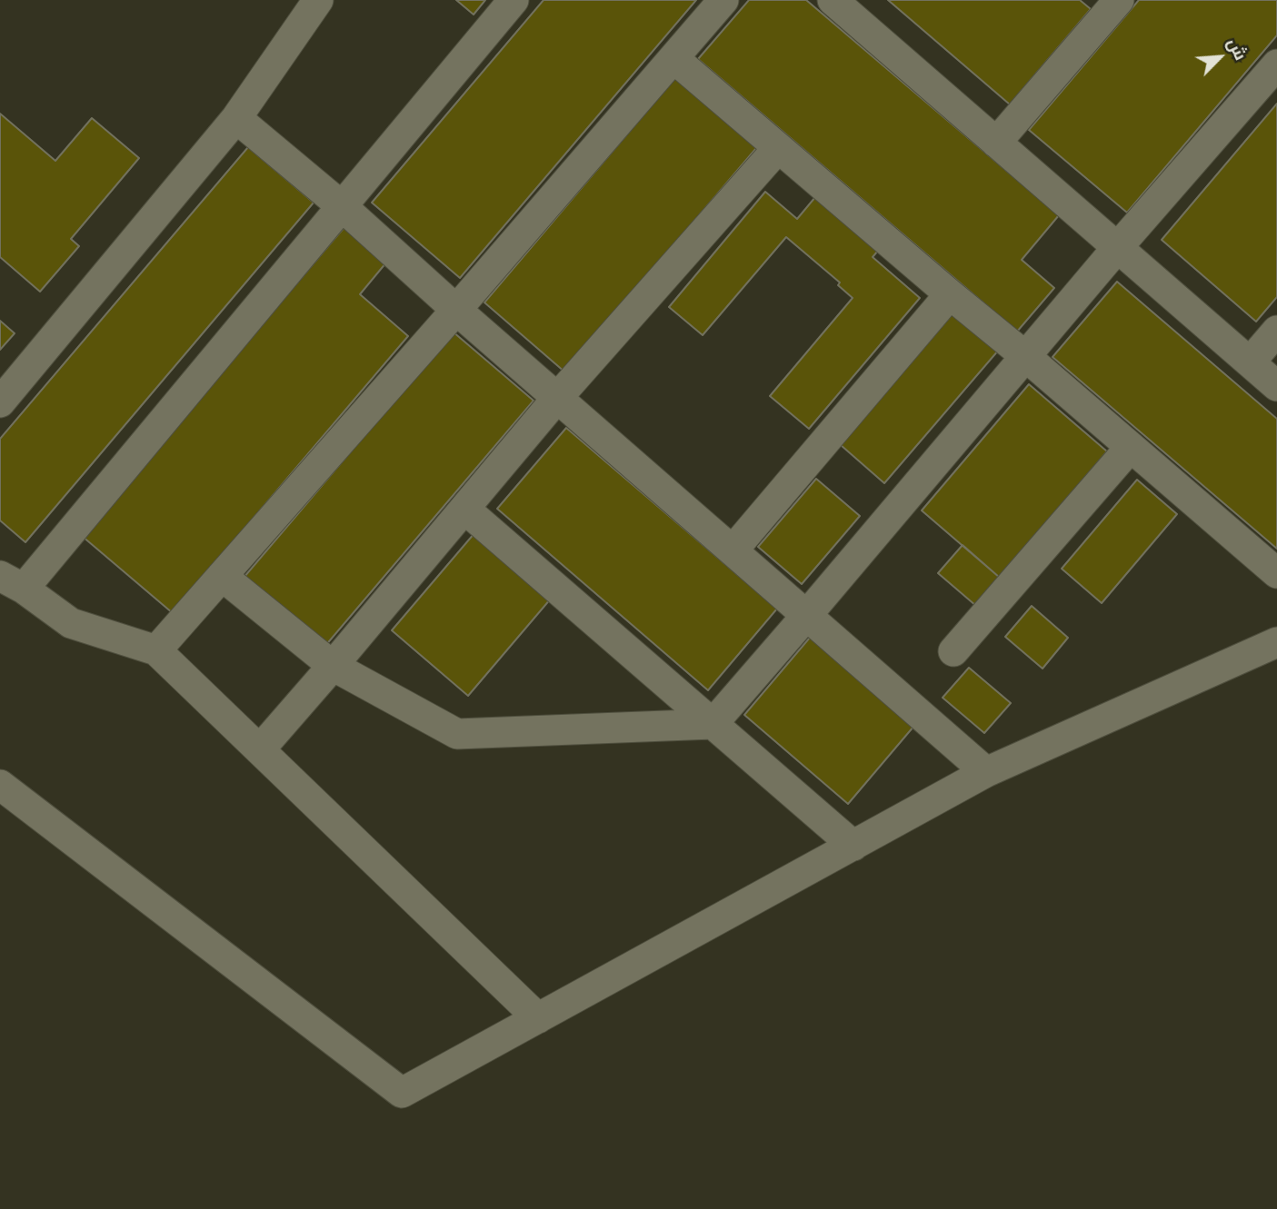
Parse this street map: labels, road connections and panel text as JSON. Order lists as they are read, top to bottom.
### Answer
{
  "north": "top right"
}
